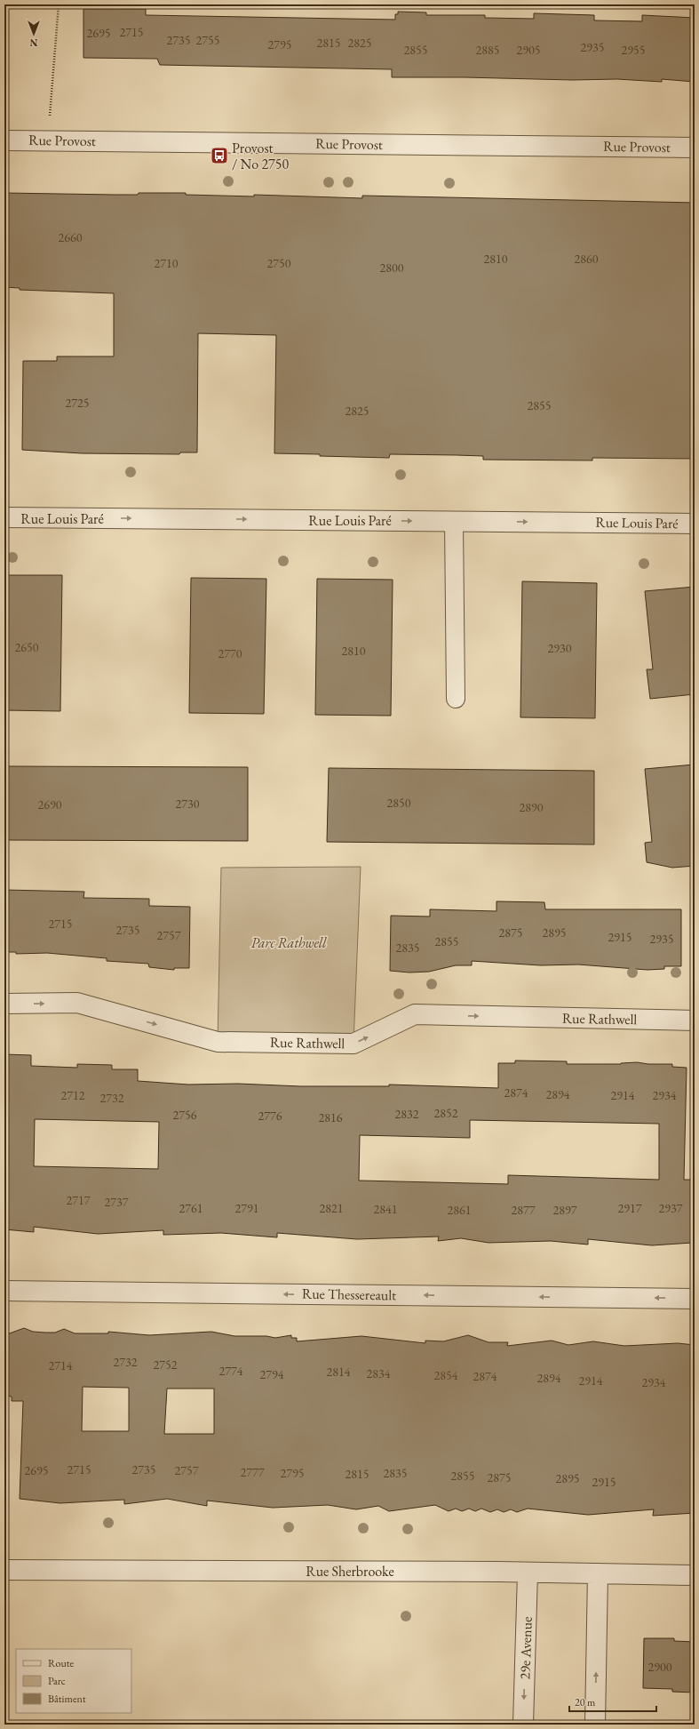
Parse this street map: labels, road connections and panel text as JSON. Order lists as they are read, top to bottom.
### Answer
{
  "streets": {
    "street": [
      "Rue Provost",
      "Rue Louis Paré",
      "Rue Rathwell",
      "Rue Thessereault",
      "Rue Sherbrooke",
      "29e Avenue"
    ]
  },
  "crossings": [
    ["Rue Sherbrooke", "29e Avenue"]
  ],
  "one_way": ["Rue Louis Paré", "Rue Rathwell", "Rue Thessereault"],
  "parks": ["Parc Rathwell"],
  "places": {
    "bus stop": ["Provost / No 2750"]
  },
  "house_numbers": [
    "2715",
    "2695",
    "2735",
    "2755",
    "2815",
    "2825",
    "2795",
    "2935",
    "2855",
    "2885",
    "2905",
    "2955",
    "2660",
    "2810",
    "2860",
    "2710",
    "2750",
    "2800",
    "2725",
    "2855",
    "2825",
    "2650",
    "2930",
    "2810",
    "2770",
    "2850",
    "2730",
    "2690",
    "2890",
    "2715",
    "2735",
    "2875",
    "2895",
    "2757",
    "2915",
    "2935",
    "2855",
    "2835",
    "2874",
    "2894",
    "2712",
    "2914",
    "2934",
    "2732",
    "2852",
    "2832",
    "2756",
    "2776",
    "2816",
    "2717",
    "2737",
    "2761",
    "2791",
    "2821",
    "2917",
    "2937",
    "2841",
    "2861",
    "2877",
    "2897",
    "2732",
    "2752",
    "2714",
    "2774",
    "2814",
    "2834",
    "2794",
    "2854",
    "2874",
    "2894",
    "2914",
    "2934",
    "2715",
    "2735",
    "2695",
    "2757",
    "2777",
    "2795",
    "2835",
    "2815",
    "2855",
    "2875",
    "2895",
    "2915",
    "2900"
  ],
  "legend": ["Route", "Parc", "Bâtiment"],
  "scale_bar": "20 m",
  "north": "bottom"
}
